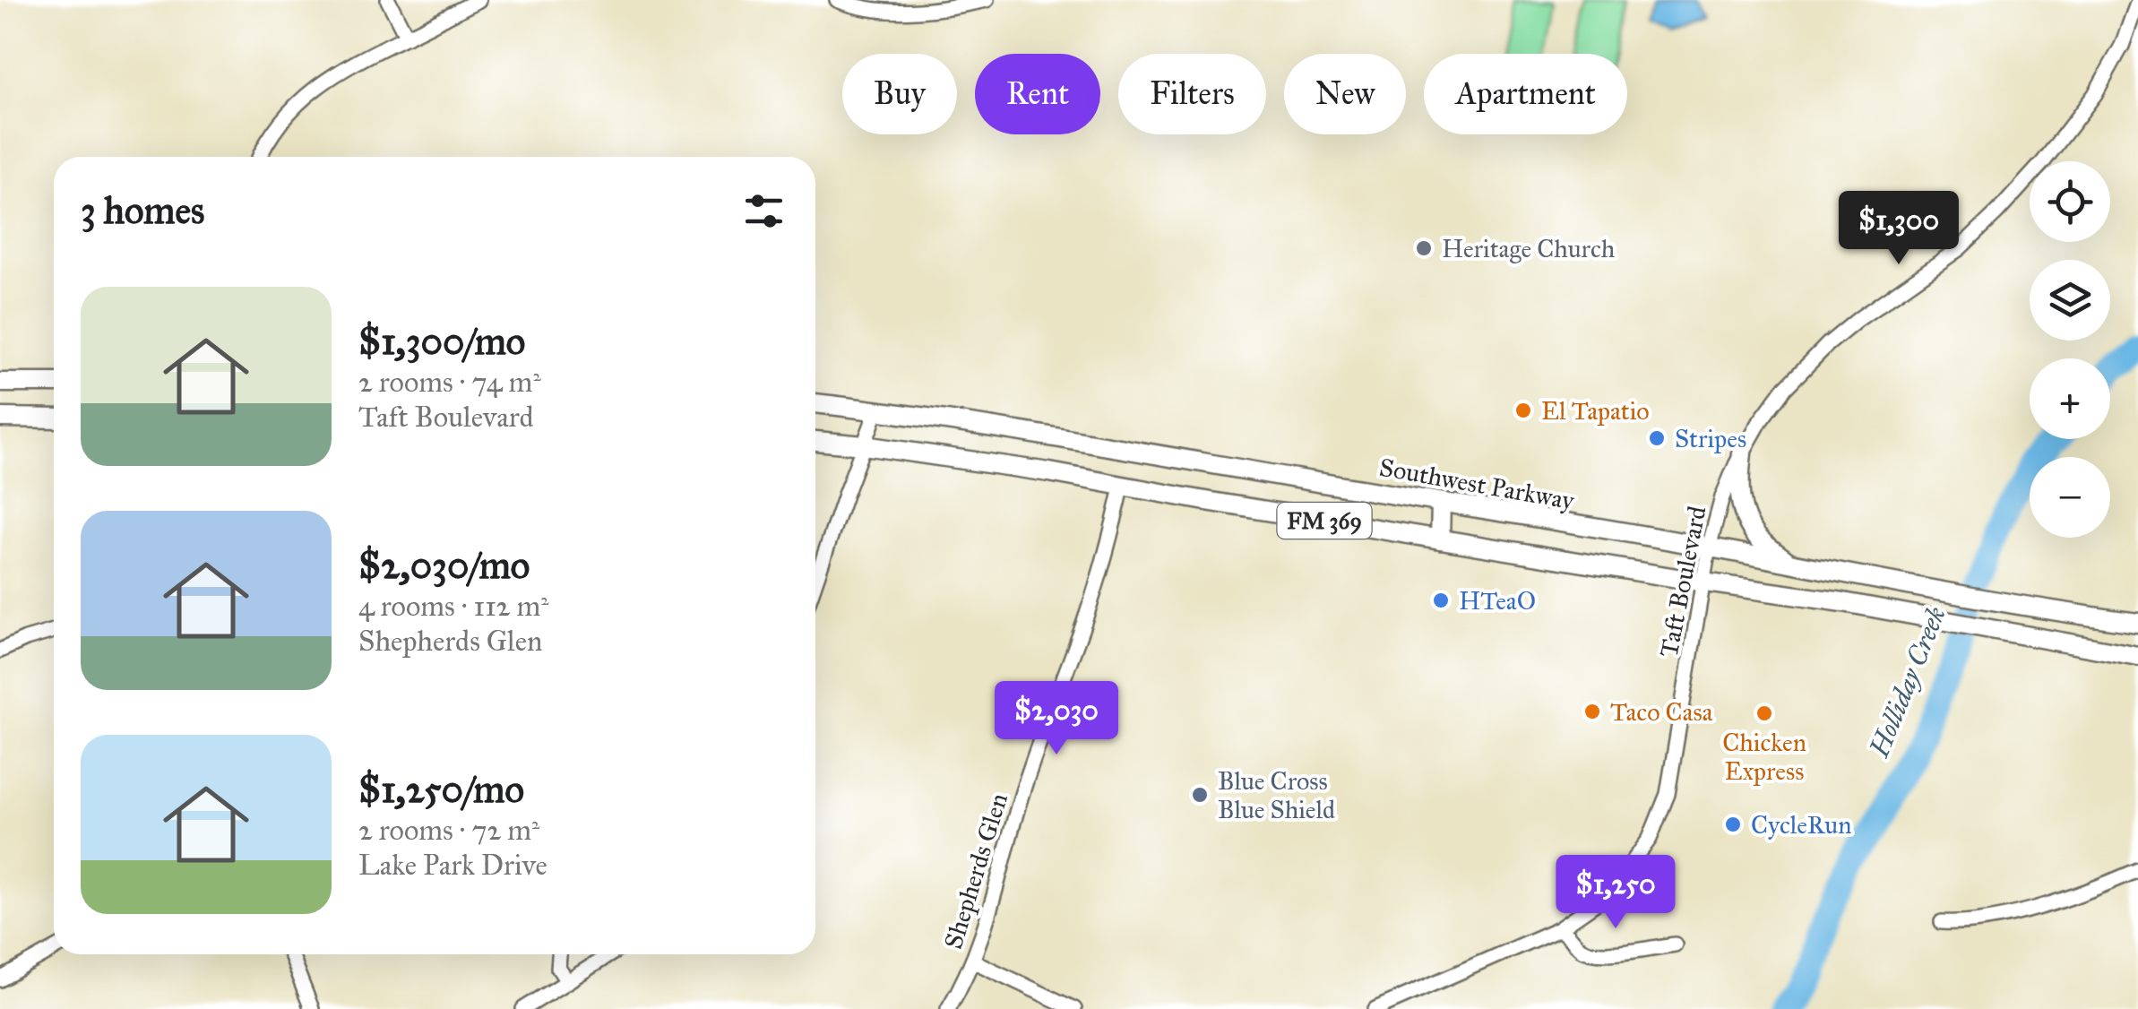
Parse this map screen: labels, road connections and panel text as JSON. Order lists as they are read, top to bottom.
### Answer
{
  "streets": {
    "main road": ["Southwest Parkway", "FM 369"],
    "street": ["Taft Boulevard", "Shepherds Glen"]
  },
  "crossings": [
    ["Southwest Parkway", "Taft Boulevard"],
    ["FM 369", "Taft Boulevard"],
    ["FM 369", "Shepherds Glen"]
  ],
  "water": ["Holliday Creek"],
  "places": [
    "Heritage Church",
    "El Tapatio",
    "Stripes",
    "HTeaO",
    "Taco Casa",
    "Chicken Express",
    "Blue Cross Blue Shield",
    "CycleRun"
  ],
  "page": {
    "chip": [
      "Buy",
      "Rent",
      "Filters",
      "New",
      "Apartment"
    ],
    "heading": "3 homes",
    "map_buttons": ["+", "−"],
    "price": ["$1,300", "$2,030", "$1,250"],
    "list": [
      {
        "name": "$1,300/mo",
        "note": "2 rooms · 74 m² · Taft Boulevard"
      },
      {
        "name": "$2,030/mo",
        "note": "4 rooms · 112 m² · Shepherds Glen"
      },
      {
        "name": "$1,250/mo",
        "note": "2 rooms · 72 m² · Lake Park Drive"
      }
    ]
  }
}
